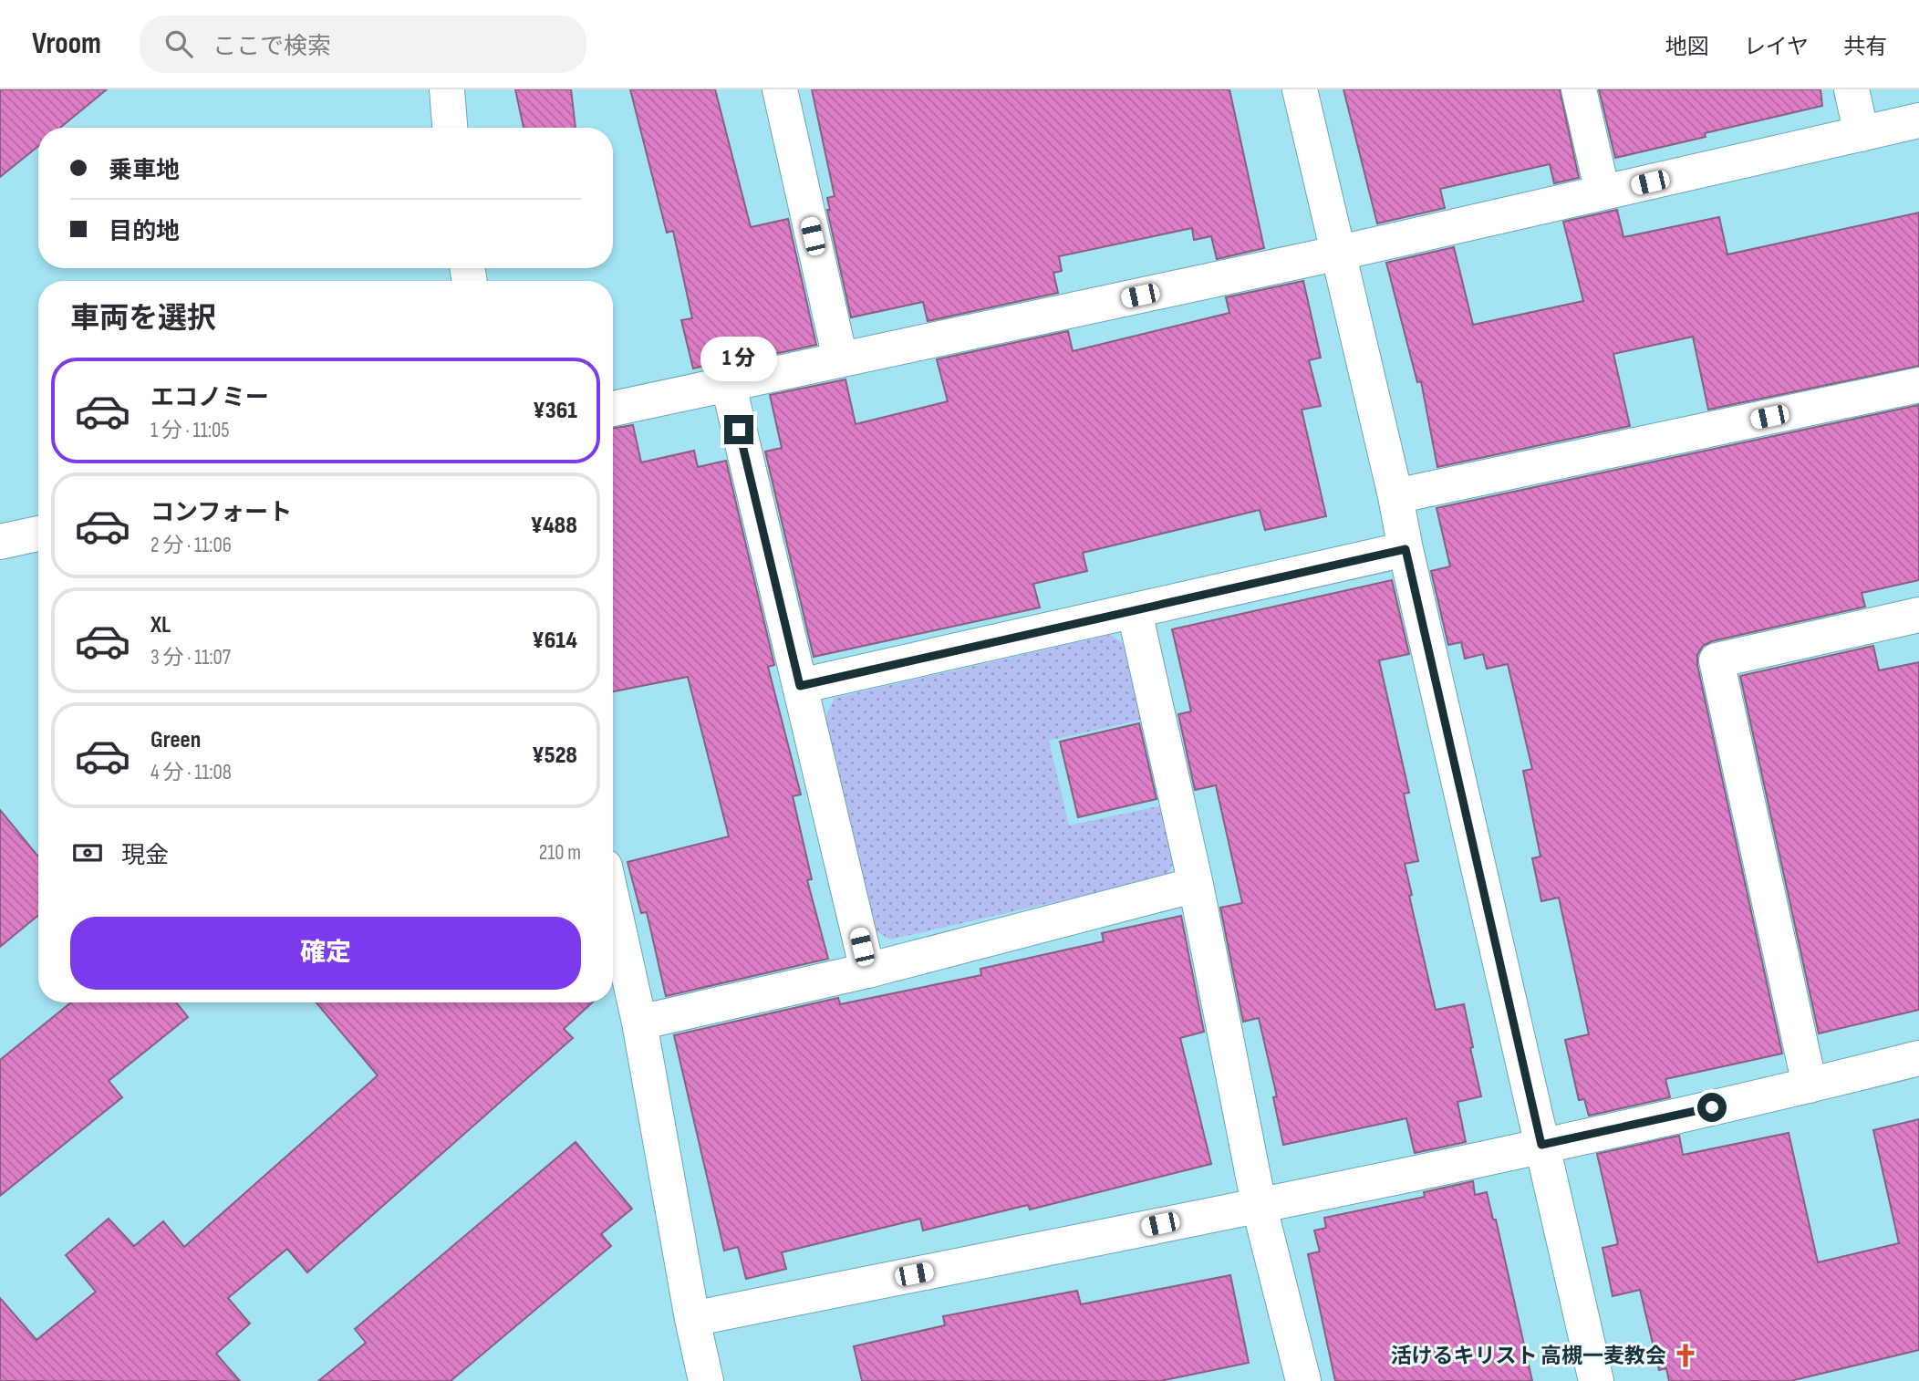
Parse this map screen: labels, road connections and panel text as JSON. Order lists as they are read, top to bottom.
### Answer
{
  "places": {
    "church": ["活けるキリスト 高槻一麦教会"]
  },
  "page": {
    "header": "Vroom",
    "search": "ここで検索",
    "nav": ["地図", "レイヤ", "共有"],
    "banner": ["乗車地", "目的地"],
    "heading": "車両を選択",
    "bubble": "1 分",
    "list": [
      {
        "name": "エコノミー",
        "note": "1 分 · 11:05",
        "value": "¥361"
      },
      {
        "name": "コンフォート",
        "note": "2 分 · 11:06",
        "value": "¥488"
      },
      {
        "name": "XL",
        "note": "3 分 · 11:07",
        "value": "¥614"
      },
      {
        "name": "Green",
        "note": "4 分 · 11:08",
        "value": "¥528"
      }
    ],
    "pay": ["現金", "210 m"],
    "buttons": "確定"
  }
}
